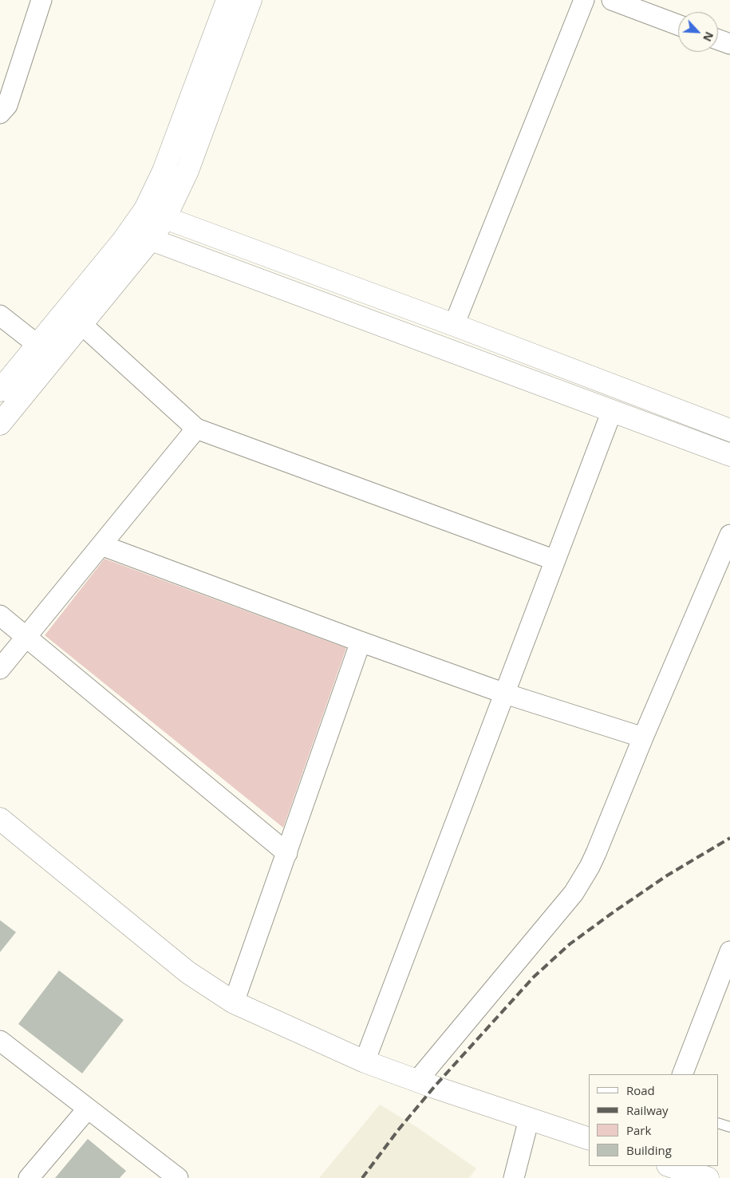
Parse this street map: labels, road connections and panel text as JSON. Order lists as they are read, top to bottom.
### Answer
{
  "legend": [
    "Road",
    "Railway",
    "Park",
    "Building"
  ],
  "north": "bottom right"
}
